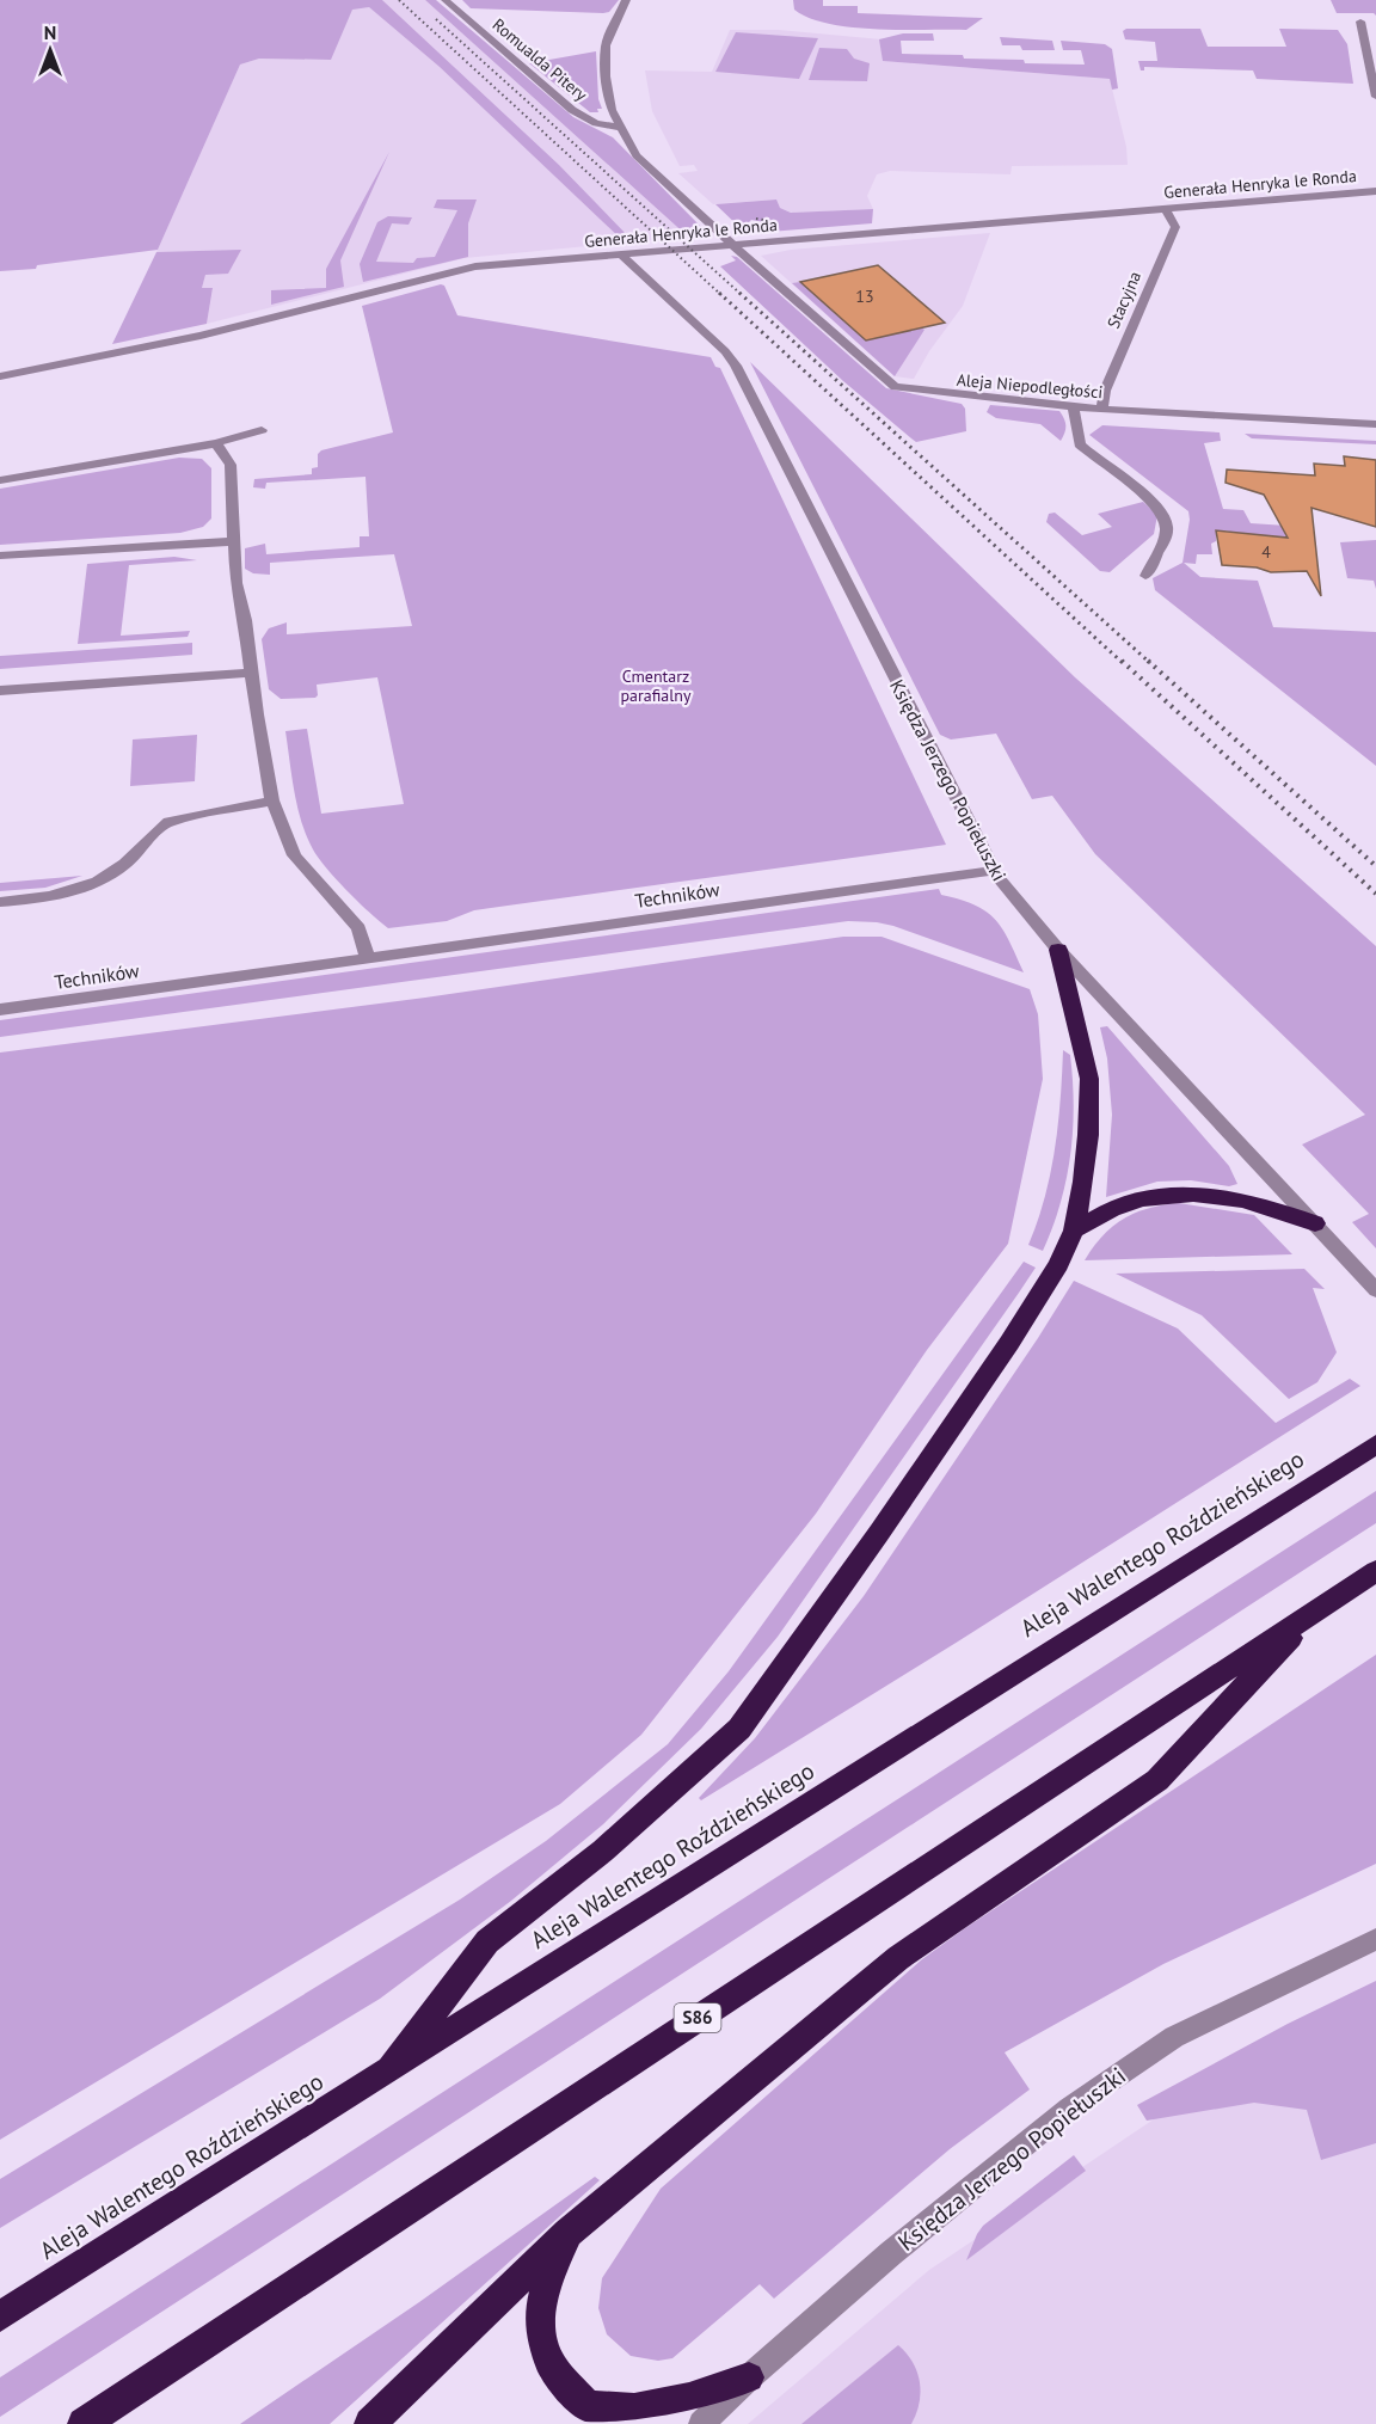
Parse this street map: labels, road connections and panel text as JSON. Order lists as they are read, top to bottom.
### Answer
{
  "streets": {
    "highway": ["Aleja Walentego Roździeńskiego", "S86"],
    "street": [
      "Romualda Pitery",
      "Generała Henryka le Ronda",
      "Stacyjna",
      "Aleja Niepodległości",
      "Księdza Jerzego Popiełuszki",
      "Techników"
    ]
  },
  "crossings": [
    ["Romualda Pitery", "Aleja Niepodległości"],
    ["Generała Henryka le Ronda", "Stacyjna"],
    ["Generała Henryka le Ronda", "Aleja Niepodległości"],
    ["Generała Henryka le Ronda", "Księdza Jerzego Popiełuszki"],
    ["Stacyjna", "Aleja Niepodległości"],
    ["Księdza Jerzego Popiełuszki", "Techników"]
  ],
  "parks": ["Cmentarz parafialny"],
  "house_numbers": ["13", "4"],
  "north": "top"
}
